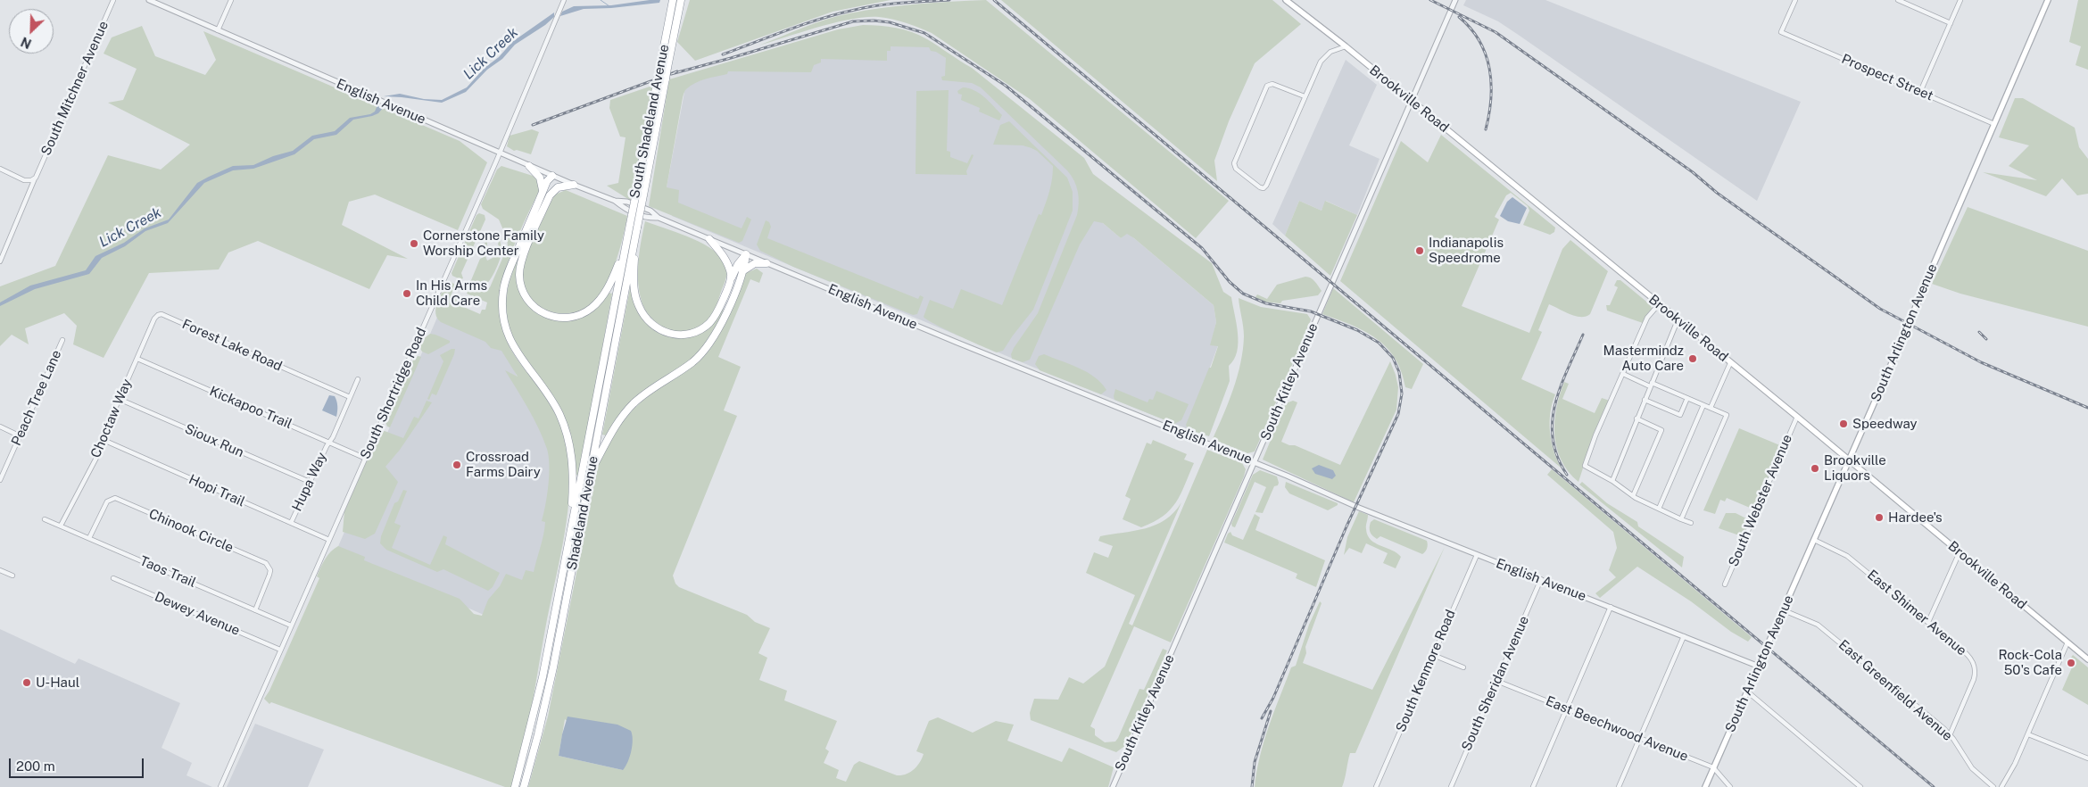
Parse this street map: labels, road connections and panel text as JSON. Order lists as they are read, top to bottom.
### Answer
{
  "streets": {
    "highway": ["South Shadeland Avenue", "Shadeland Avenue"],
    "main road": ["Brookville Road", "South Arlington Avenue"],
    "street": [
      "Prospect Street",
      "South Mitchner Avenue",
      "English Avenue",
      "Forest Lake Road",
      "South Kitley Avenue",
      "South Shortridge Road",
      "Peach Tree Lane",
      "Kickapoo Trail",
      "Choctaw Way",
      "Sioux Run",
      "Hupa Way",
      "Hopi Trail",
      "South Webster Avenue",
      "Chinook Circle",
      "Taos Trail",
      "East Shimer Avenue",
      "Dewey Avenue",
      "South Kenmore Road",
      "South Sheridan Avenue",
      "East Greenfield Avenue",
      "East Beechwood Avenue"
    ]
  },
  "crossings": [
    ["Prospect Street", "South Arlington Avenue"],
    ["Brookville Road", "South Arlington Avenue"],
    ["Brookville Road", "South Kitley Avenue"],
    ["Brookville Road", "South Webster Avenue"],
    ["English Avenue", "South Arlington Avenue"],
    ["English Avenue", "South Kitley Avenue"],
    ["English Avenue", "South Shortridge Road"],
    ["English Avenue", "South Kenmore Road"],
    ["English Avenue", "South Sheridan Avenue"],
    ["South Shadeland Avenue", "Shadeland Avenue"],
    ["South Arlington Avenue", "East Shimer Avenue"],
    ["South Arlington Avenue", "East Greenfield Avenue"],
    ["South Arlington Avenue", "East Beechwood Avenue"],
    ["Forest Lake Road", "Kickapoo Trail"],
    ["Forest Lake Road", "Choctaw Way"],
    ["South Shortridge Road", "Kickapoo Trail"],
    ["South Shortridge Road", "Hopi Trail"],
    ["South Shortridge Road", "Taos Trail"],
    ["South Shortridge Road", "Dewey Avenue"],
    ["Kickapoo Trail", "Choctaw Way"],
    ["Kickapoo Trail", "Hupa Way"],
    ["Choctaw Way", "Sioux Run"],
    ["Choctaw Way", "Hopi Trail"],
    ["Choctaw Way", "Taos Trail"],
    ["Sioux Run", "Hupa Way"],
    ["Hupa Way", "Hopi Trail"],
    ["Chinook Circle", "Taos Trail"],
    ["East Shimer Avenue", "East Greenfield Avenue"],
    ["South Sheridan Avenue", "East Beechwood Avenue"]
  ],
  "water": ["Lick Creek"],
  "places": [
    "Cornerstone Family Worship Center",
    "Indianapolis Speedrome",
    "In His Arms Child Care",
    "Mastermindz Auto Care",
    "Speedway",
    "Crossroad Farms Dairy",
    "Brookville Liquors",
    "Hardee's",
    "Rock-Cola 50's Cafe",
    "U-Haul"
  ],
  "scale_bar": "200 m",
  "north": "bottom left"
}
